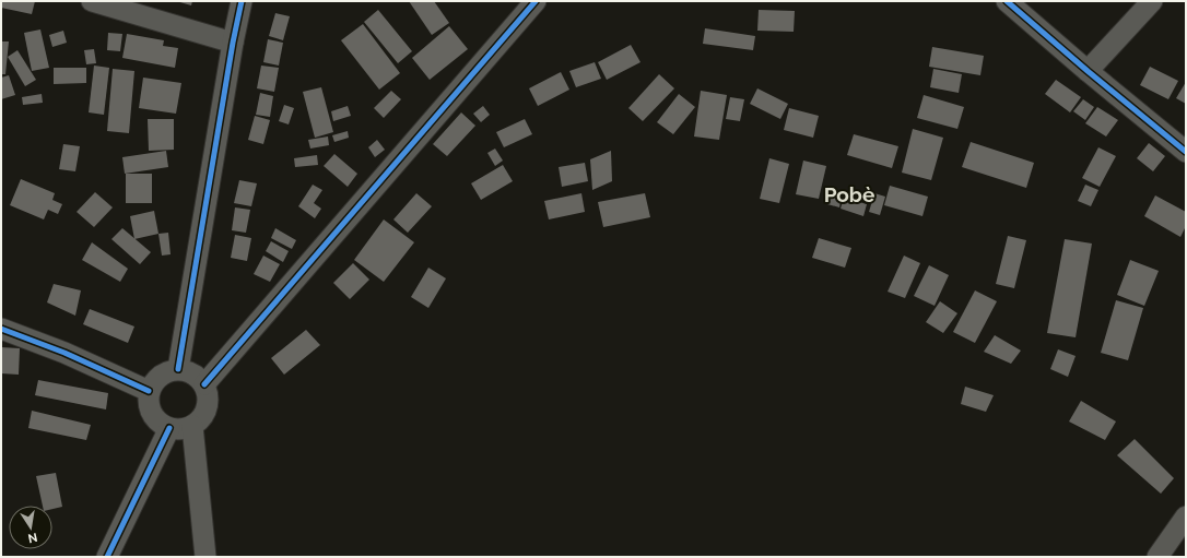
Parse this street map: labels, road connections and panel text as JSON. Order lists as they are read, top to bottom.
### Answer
{
  "districts": ["Pobè"],
  "north": "bottom"
}
